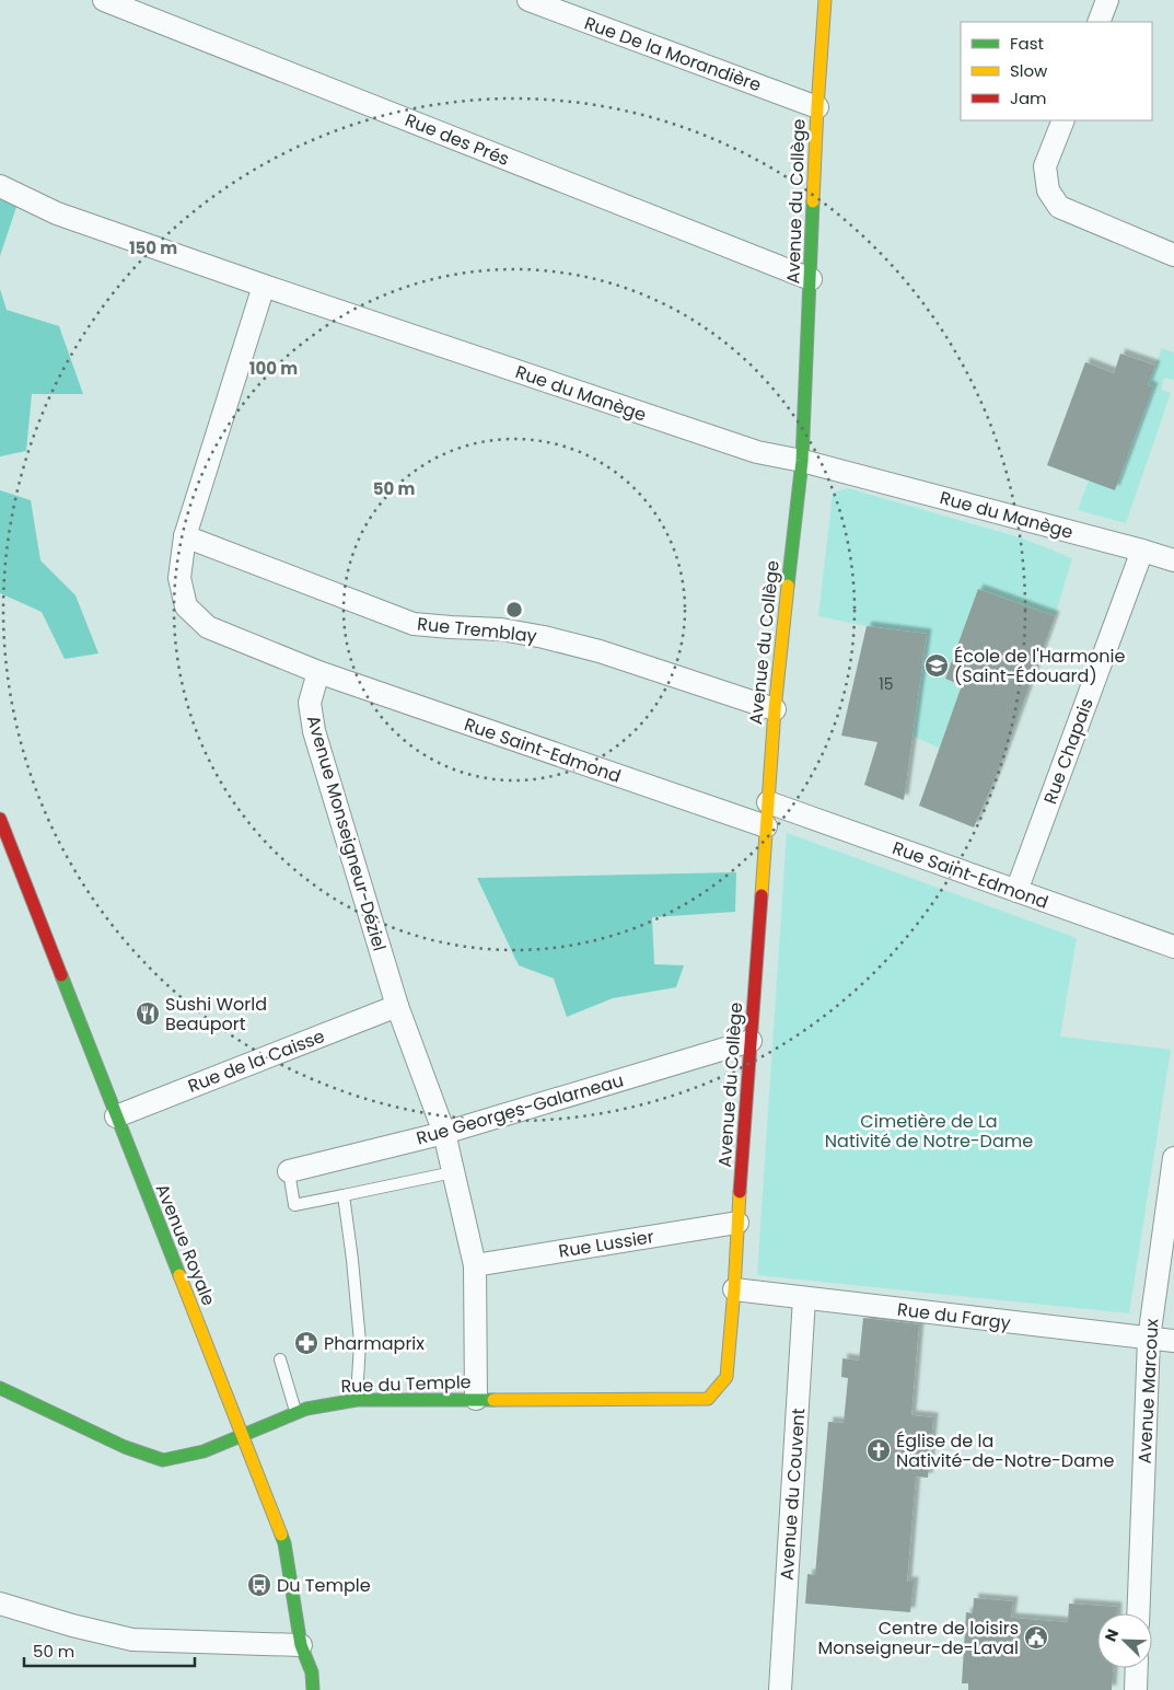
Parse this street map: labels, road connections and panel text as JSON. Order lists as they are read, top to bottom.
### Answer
{
  "streets": {
    "street": [
      "Rue De la Morandière",
      "Rue des Prés",
      "Avenue du Collège",
      "Rue du Manège",
      "Rue Tremblay",
      "Rue Saint-Edmond",
      "Rue Chapais",
      "Avenue Monseigneur-Déziel",
      "Rue de la Caisse",
      "Rue Georges-Galarneau",
      "Rue Lussier",
      "Avenue Royale",
      "Rue du Fargy",
      "Rue du Temple",
      "Avenue Marcoux",
      "Avenue du Couvent"
    ]
  },
  "crossings": [
    ["Rue De la Morandière", "Avenue du Collège"],
    ["Rue des Prés", "Avenue du Collège"],
    ["Avenue du Collège", "Rue du Manège"],
    ["Avenue du Collège", "Rue Tremblay"],
    ["Avenue du Collège", "Rue Saint-Edmond"],
    ["Avenue du Collège", "Rue Georges-Galarneau"],
    ["Avenue du Collège", "Rue Lussier"],
    ["Avenue du Collège", "Rue du Fargy"],
    ["Avenue du Collège", "Rue du Temple"],
    ["Rue du Manège", "Rue Chapais"],
    ["Rue Saint-Edmond", "Rue Chapais"],
    ["Rue Saint-Edmond", "Avenue Monseigneur-Déziel"],
    ["Avenue Monseigneur-Déziel", "Rue de la Caisse"],
    ["Avenue Monseigneur-Déziel", "Rue Georges-Galarneau"],
    ["Avenue Monseigneur-Déziel", "Rue Lussier"],
    ["Avenue Monseigneur-Déziel", "Rue du Temple"],
    ["Rue de la Caisse", "Avenue Royale"],
    ["Avenue Royale", "Rue du Temple"],
    ["Rue du Fargy", "Avenue Marcoux"],
    ["Rue du Fargy", "Avenue du Couvent"]
  ],
  "parks": ["Cimetière de La Nativité de Notre-Dame"],
  "places": {
    "school or university": ["École de l'Harmonie (Saint-Édouard)"],
    "restaurant": ["Sushi World Beauport"],
    "pharmacy": ["Pharmaprix"],
    "church": ["Église de la Nativité-de-Notre-Dame"],
    "bus stop": ["Du Temple"],
    "public building": ["Centre de loisirs Monseigneur-de-Laval"]
  },
  "house_numbers": ["15"],
  "legend": ["Fast", "Slow", "Jam"],
  "scale_bar": "50 m",
  "north": "top left",
  "rings": ["150 m", "100 m", "50 m"]
}
